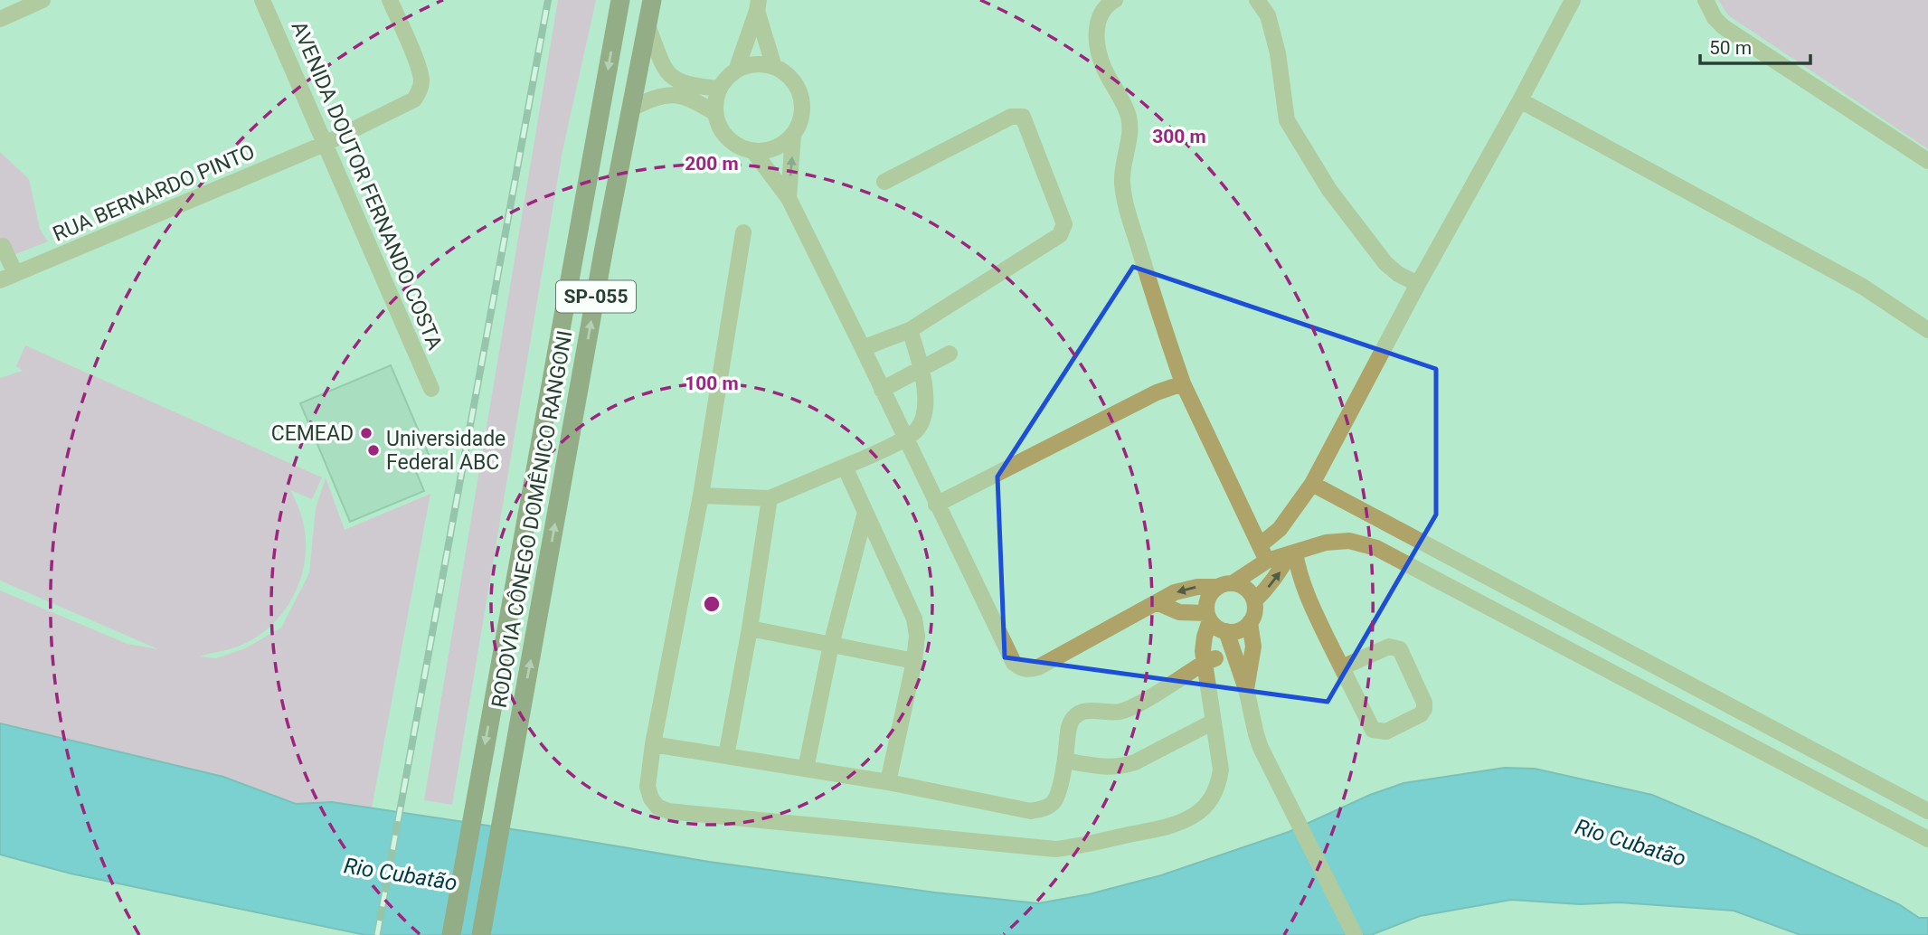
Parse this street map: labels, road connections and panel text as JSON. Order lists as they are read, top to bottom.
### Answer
{
  "streets": {
    "highway": ["SP-055", "RODOVIA CÔNEGO DOMÊNICO RANGONI"],
    "street": ["AVENIDA DOUTOR FERNANDO COSTA", "RUA BERNARDO PINTO"]
  },
  "crossings": [
    ["AVENIDA DOUTOR FERNANDO COSTA", "RUA BERNARDO PINTO"]
  ],
  "water": ["Rio Cubatão"],
  "places": ["CEMEAD", "Universidade Federal ABC"],
  "scale_bar": "50 m",
  "rings": ["300 m", "200 m", "100 m"]
}
